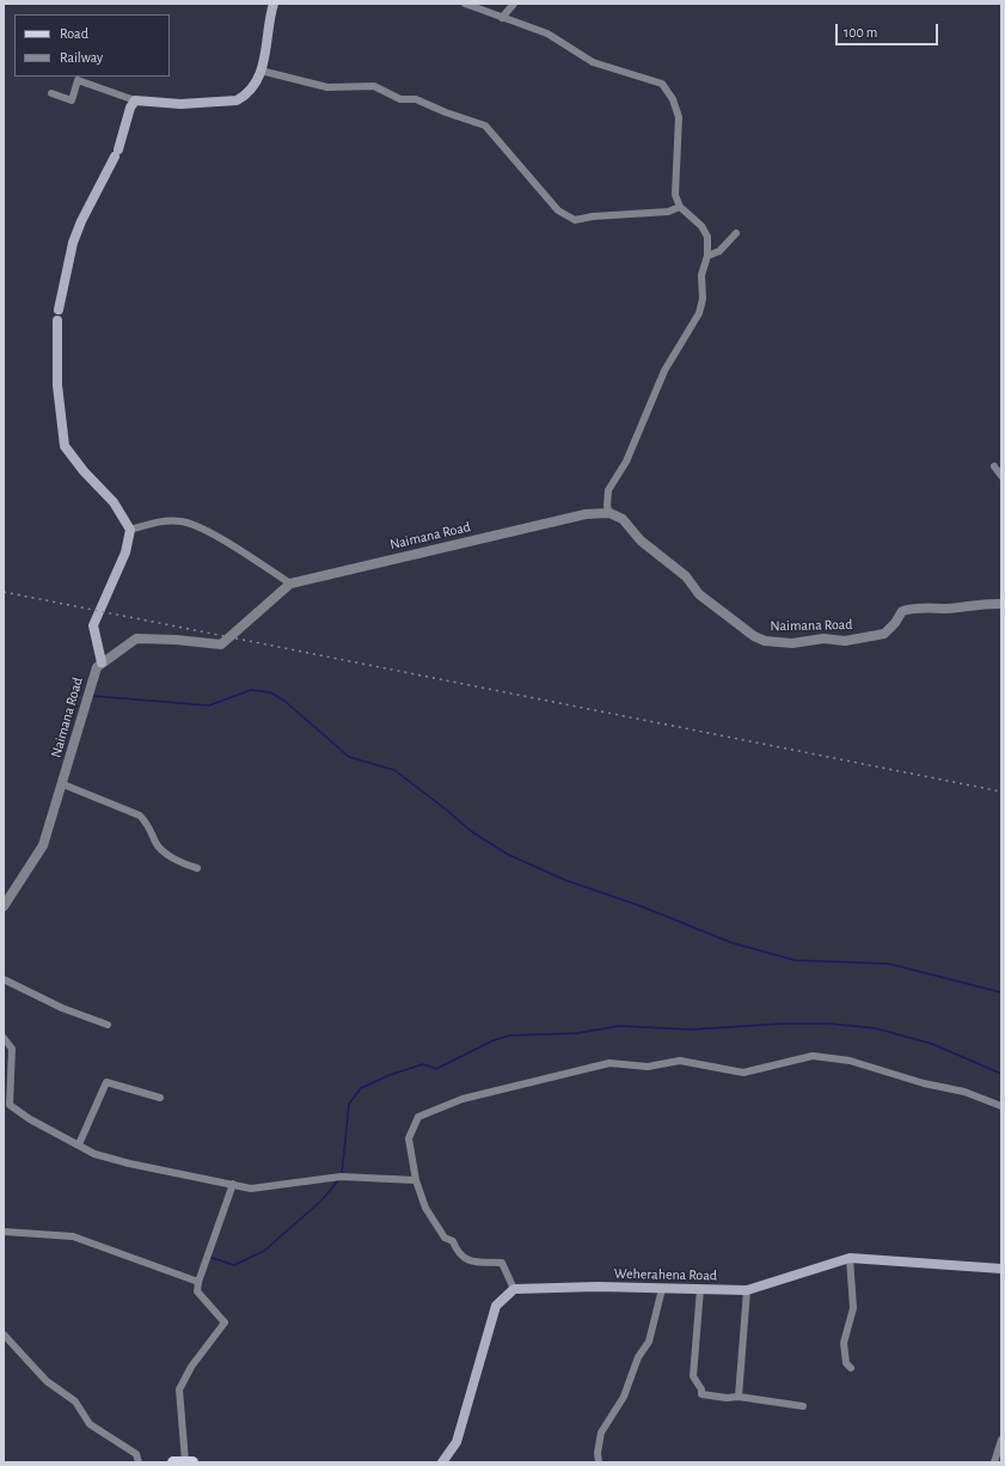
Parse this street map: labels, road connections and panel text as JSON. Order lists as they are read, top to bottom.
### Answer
{
  "streets": {
    "main road": ["Weherahena Road"],
    "street": ["Naimana Road"]
  },
  "legend": ["Road", "Railway"],
  "scale_bar": "100 m"
}
